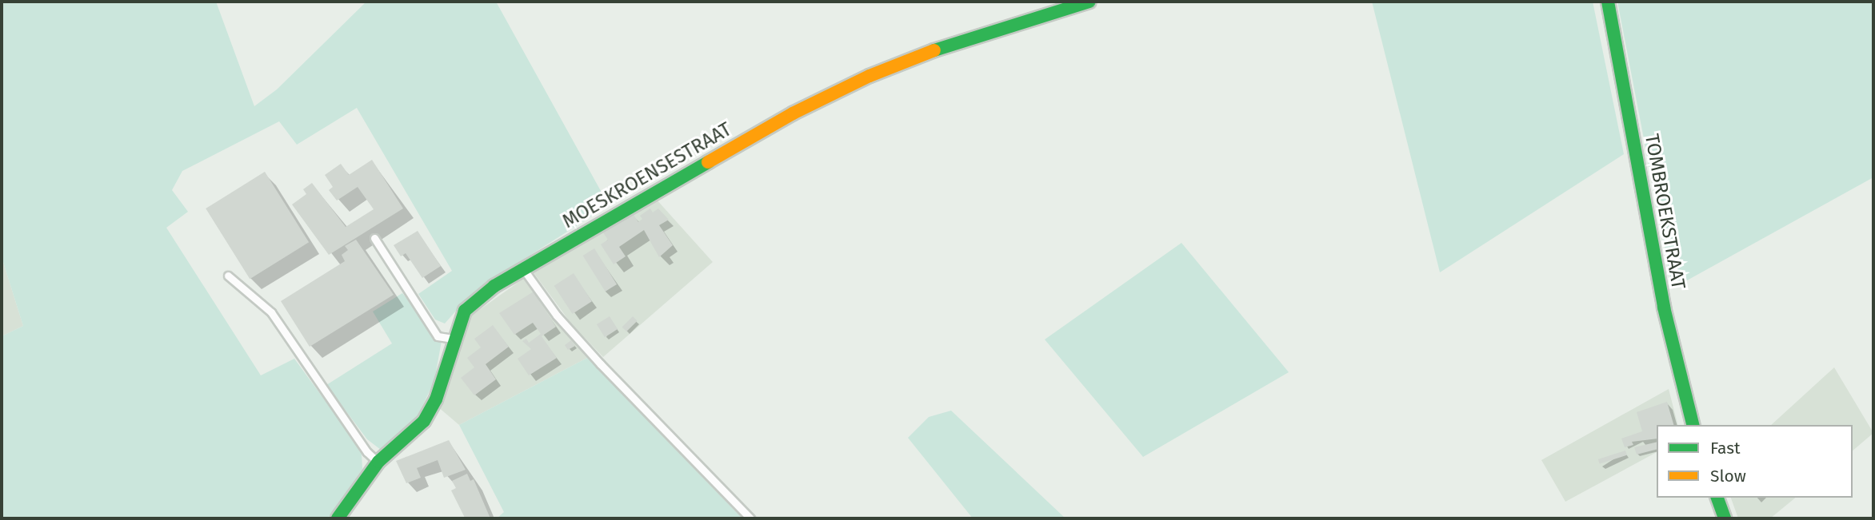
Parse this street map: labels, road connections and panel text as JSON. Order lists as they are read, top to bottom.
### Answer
{
  "streets": {
    "street": ["MOESKROENSESTRAAT", "TOMBROEKSTRAAT"]
  },
  "legend": ["Fast", "Slow"]
}
